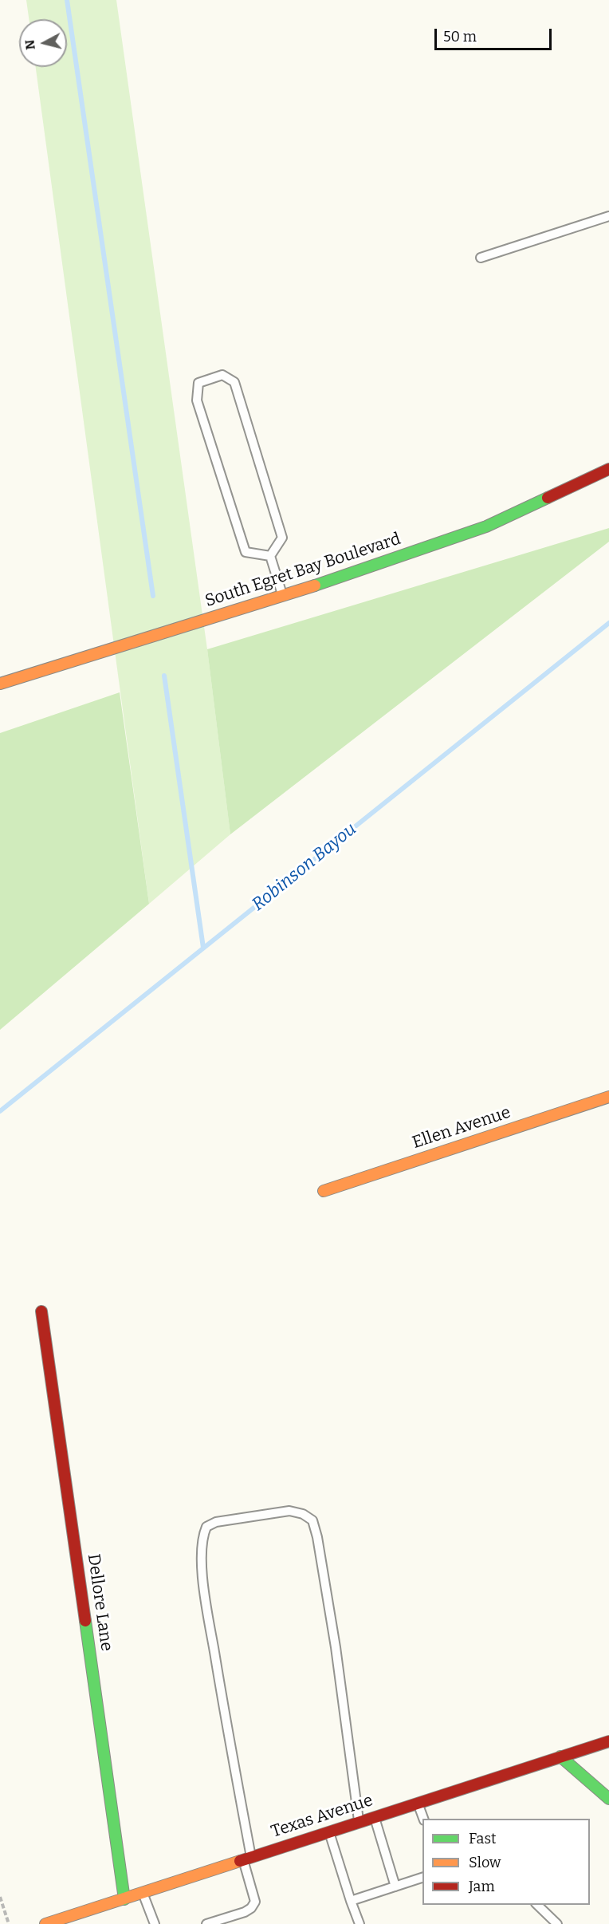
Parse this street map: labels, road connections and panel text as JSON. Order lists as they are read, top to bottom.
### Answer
{
  "streets": {
    "street": [
      "South Egret Bay Boulevard",
      "Ellen Avenue",
      "Dellore Lane",
      "Texas Avenue"
    ]
  },
  "crossings": [
    ["Dellore Lane", "Texas Avenue"]
  ],
  "water": ["Robinson Bayou"],
  "legend": ["Fast", "Slow", "Jam"],
  "scale_bar": "50 m",
  "north": "left"
}
